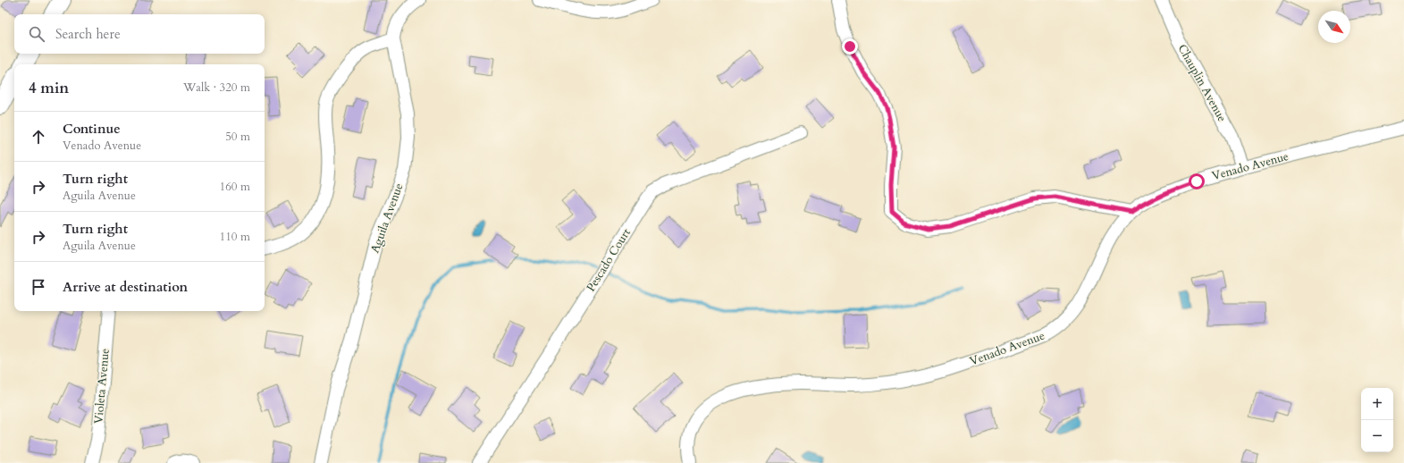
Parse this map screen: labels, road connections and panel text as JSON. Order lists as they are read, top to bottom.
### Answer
{
  "streets": {
    "street": [
      "Chauplin Avenue",
      "Venado Avenue",
      "Aguila Avenue",
      "Pescado Court",
      "Violeta Avenue"
    ]
  },
  "crossings": [
    ["Chauplin Avenue", "Venado Avenue"]
  ],
  "north": "bottom right",
  "page": {
    "search": "Search here",
    "heading": ["4 min", "Walk · 320 m"],
    "list": [
      ["Continue", "Venado Avenue", "50 m"],
      ["Turn right", "Aguila Avenue", "160 m"],
      ["Turn right", "Aguila Avenue", "110 m"],
      "Arrive at destination"
    ],
    "map_buttons": ["+", "−"]
  }
}
